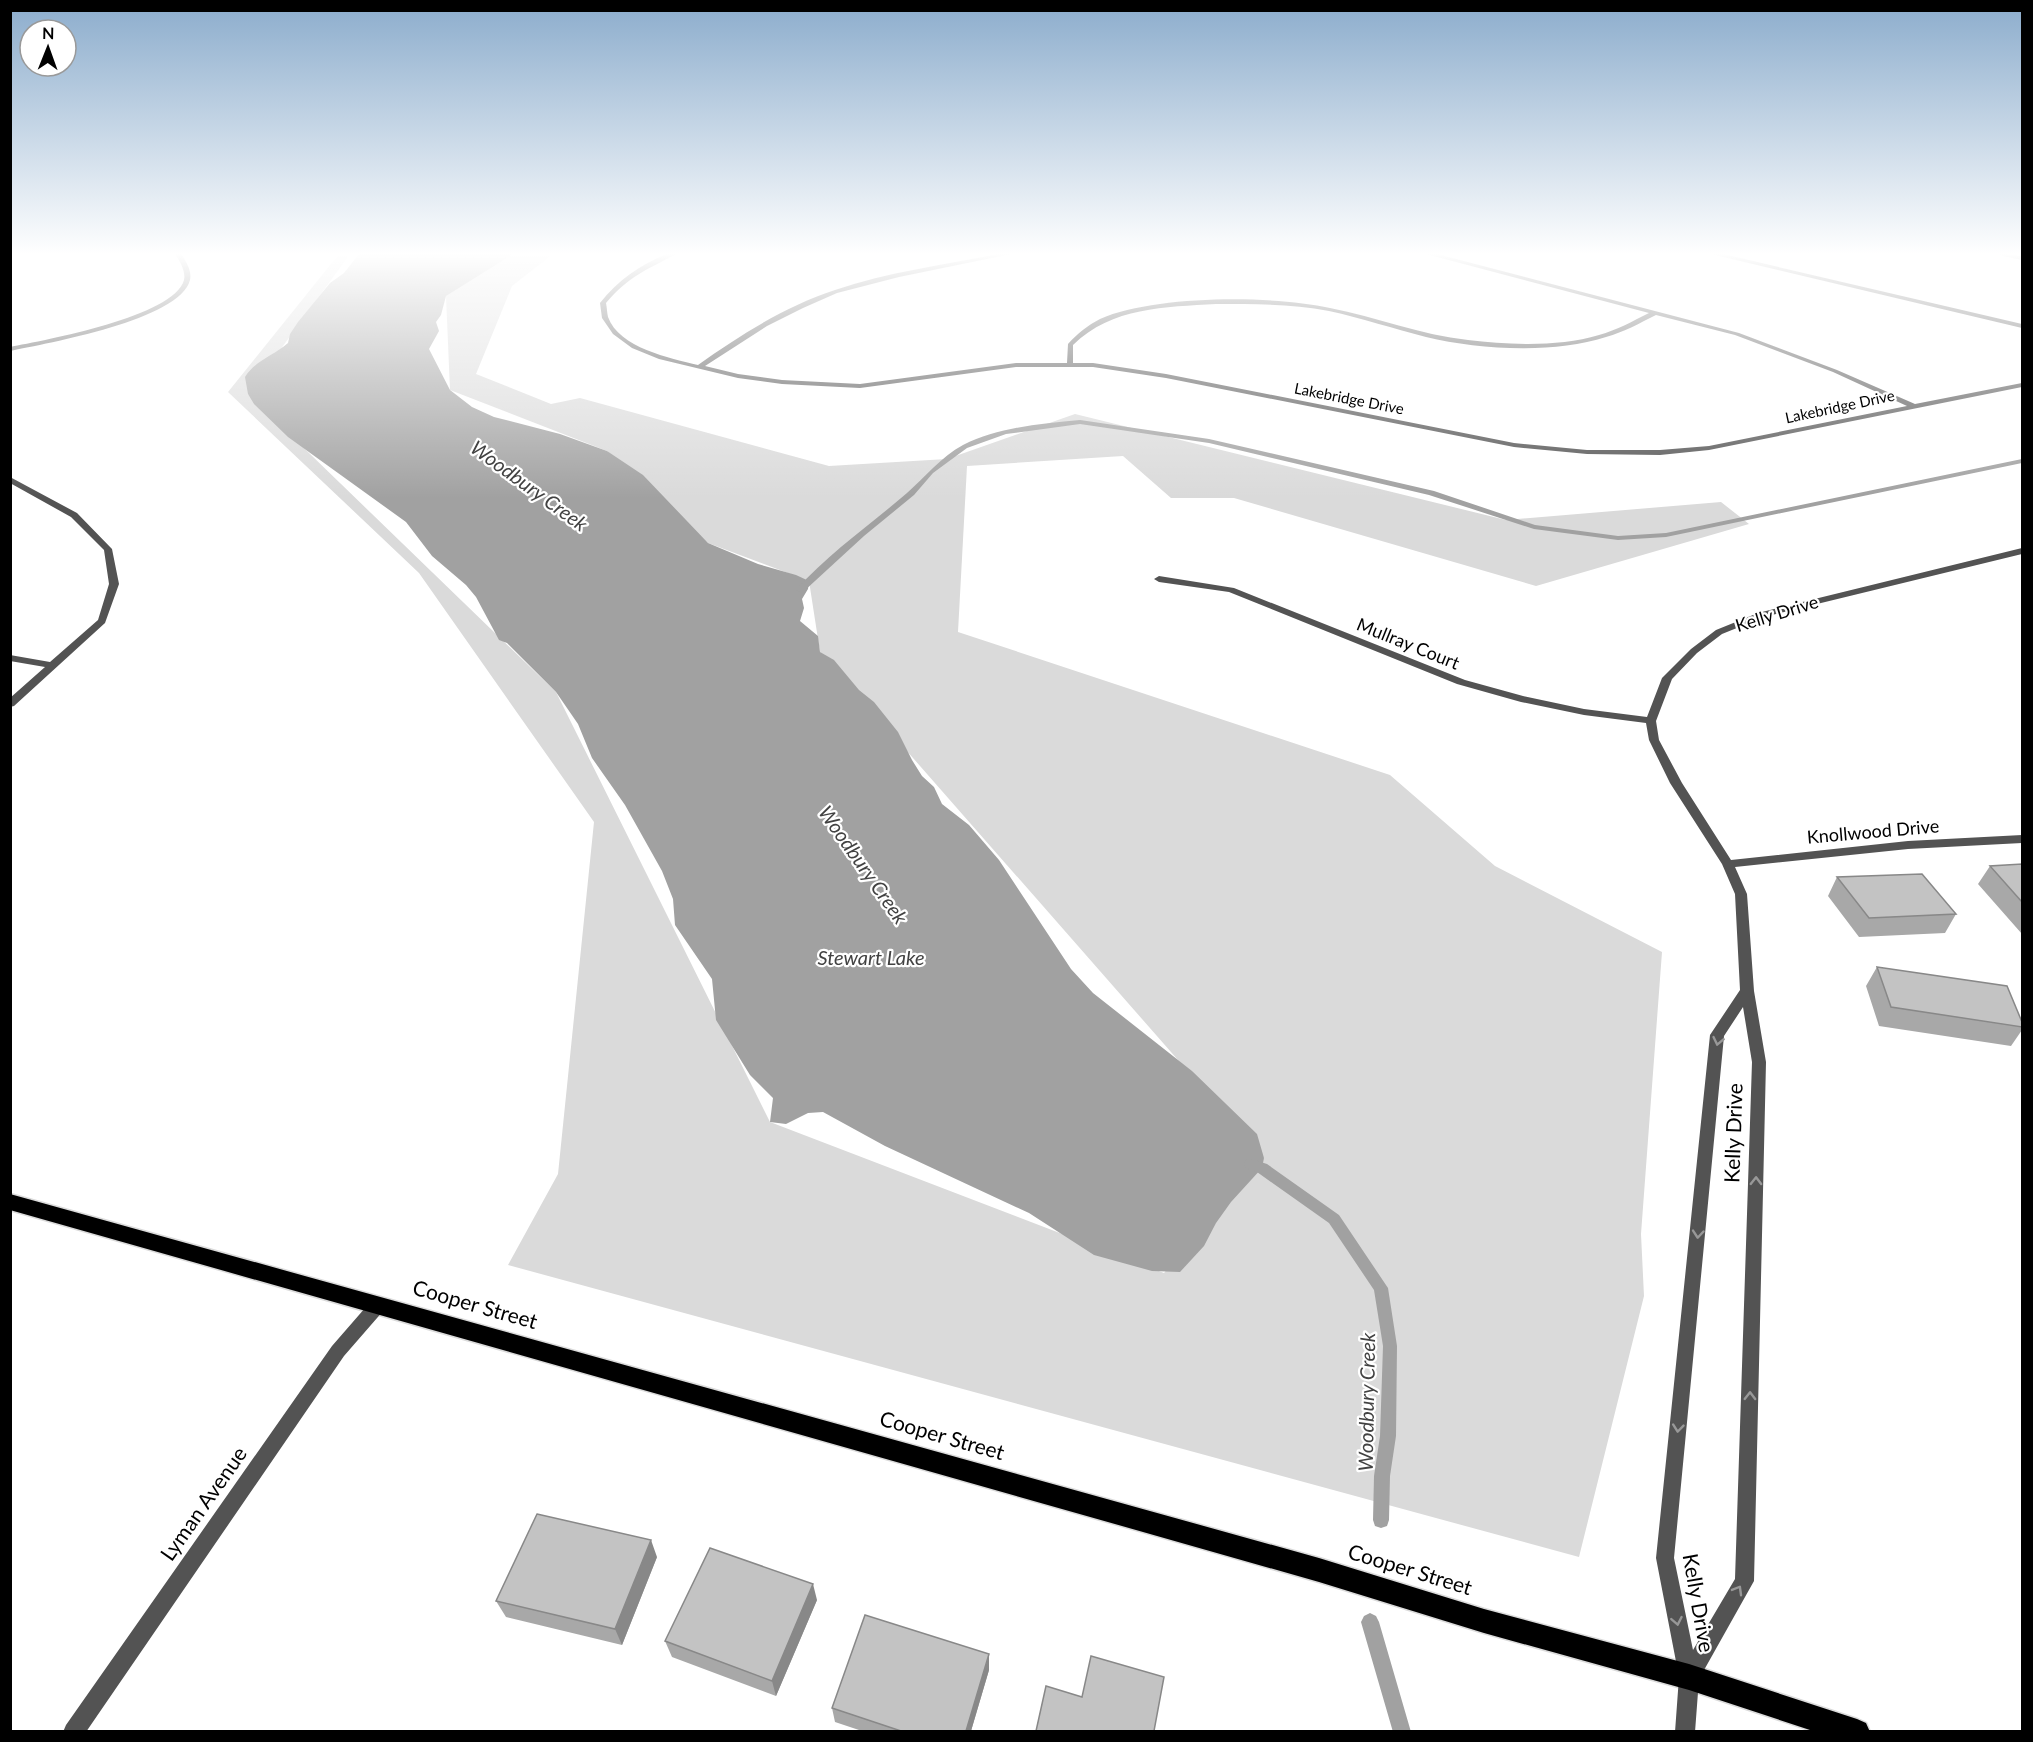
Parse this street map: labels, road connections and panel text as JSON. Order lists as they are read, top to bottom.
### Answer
{
  "streets": {
    "main road": ["Cooper Street"],
    "street": [
      "Lakebridge Drive",
      "Kelly Drive",
      "Mullray Court",
      "Knollwood Drive",
      "Lyman Avenue"
    ]
  },
  "crossings": [
    ["Kelly Drive", "Mullray Court"],
    ["Kelly Drive", "Knollwood Drive"],
    ["Kelly Drive", "Cooper Street"],
    ["Cooper Street", "Lyman Avenue"]
  ],
  "water": ["Woodbury Creek", "Stewart Lake"],
  "north": "top"
}
